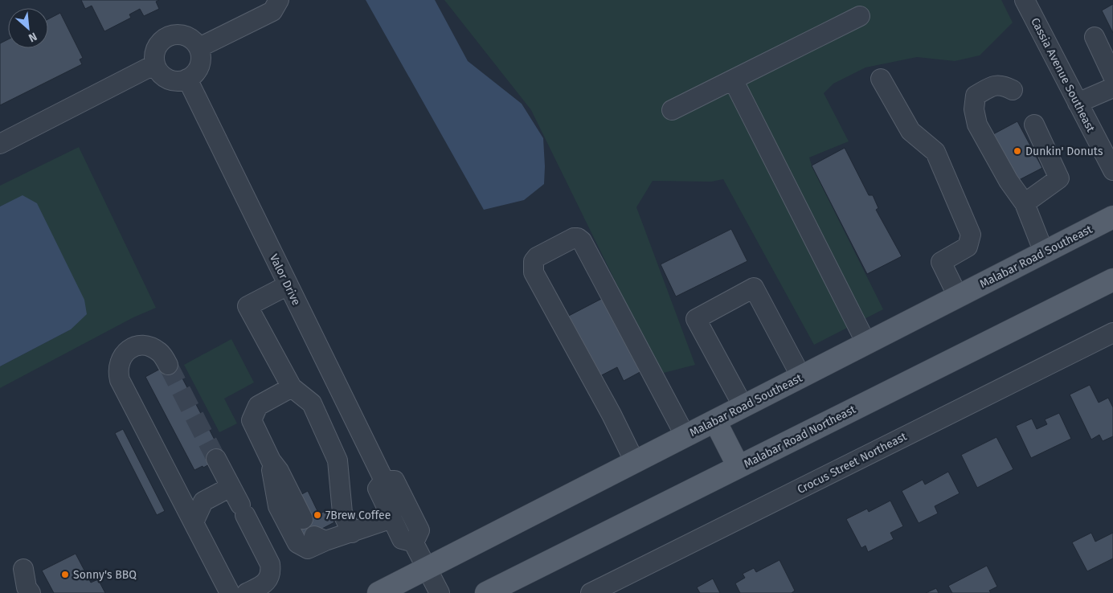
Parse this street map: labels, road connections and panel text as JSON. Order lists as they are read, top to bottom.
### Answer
{
  "streets": {
    "main road": ["Malabar Road Southeast", "Malabar Road Northeast"],
    "street": ["Cassia Avenue Southeast", "Valor Drive", "Crocus Street Northeast"]
  },
  "places": ["Dunkin' Donuts", "7Brew Coffee", "Sonny's BBQ"],
  "north": "bottom right"
}
